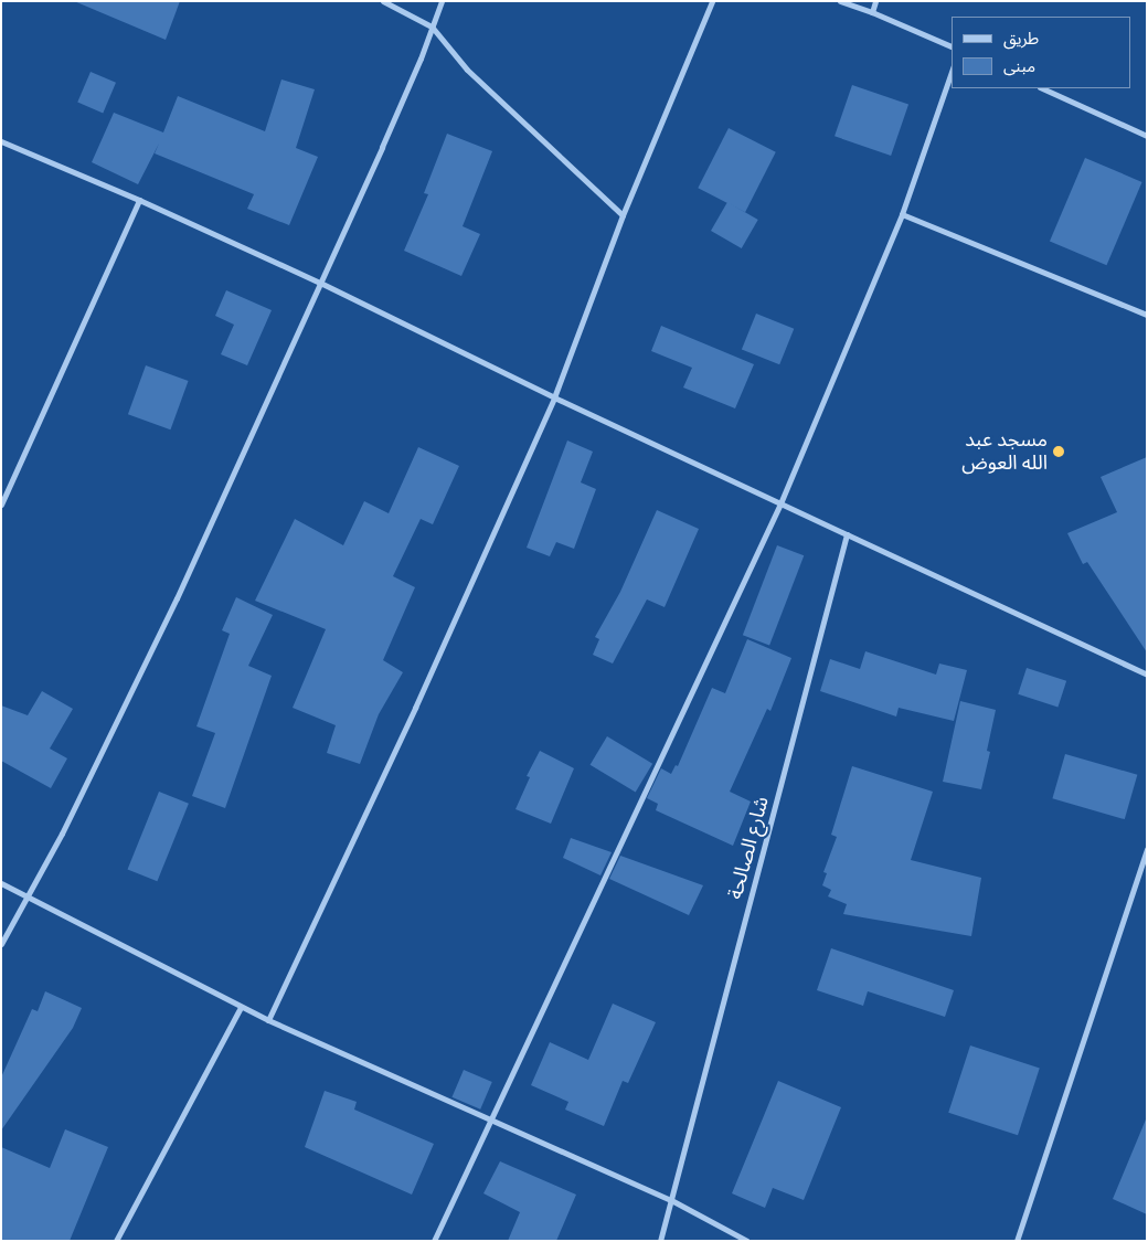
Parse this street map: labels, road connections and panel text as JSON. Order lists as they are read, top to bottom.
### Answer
{
  "streets": {
    "street": ["شارع الصالحة"]
  },
  "places": ["مسجد عبد الله العوض"],
  "legend": ["طريق", "مبنى"]
}
